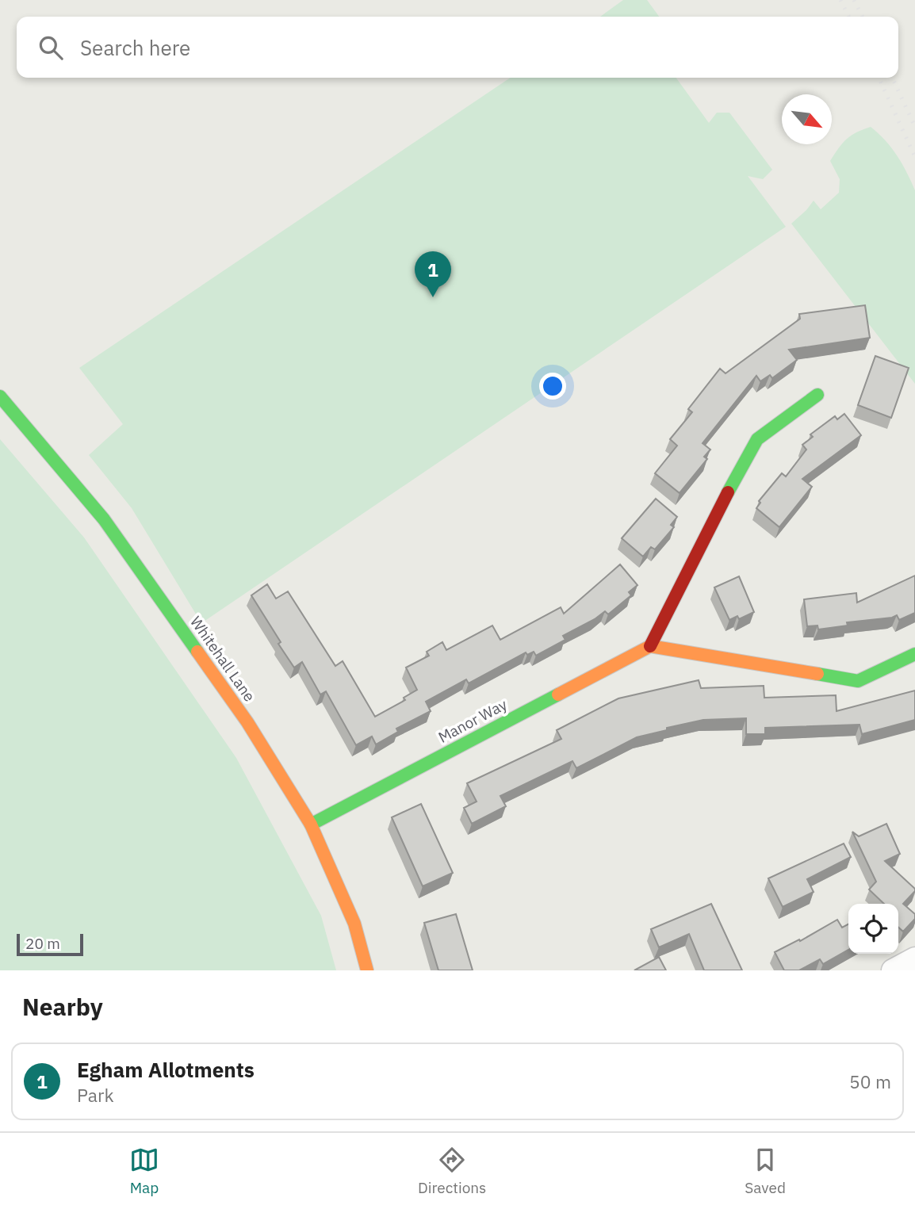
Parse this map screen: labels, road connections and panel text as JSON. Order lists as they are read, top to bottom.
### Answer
{
  "streets": {
    "street": ["Whitehall Lane", "Manor Way"]
  },
  "crossings": [
    ["Whitehall Lane", "Manor Way"]
  ],
  "scale_bar": "20 m",
  "north": "bottom right",
  "page": {
    "search": "Search here",
    "pins": "1",
    "scale": "20 m",
    "heading": "Nearby",
    "list": [
      {
        "mark": "1",
        "name": "Egham Allotments",
        "note": "Park",
        "value": "50 m"
      }
    ],
    "nav": ["Map", "Directions", "Saved"]
  }
}
